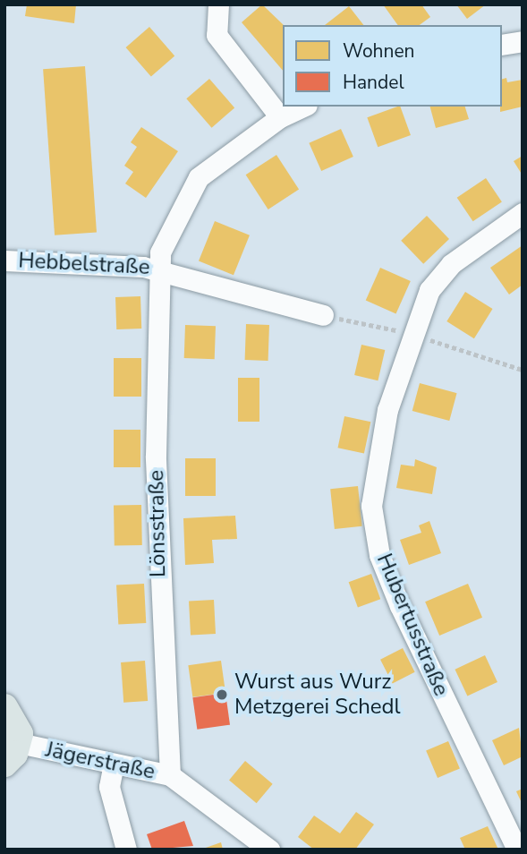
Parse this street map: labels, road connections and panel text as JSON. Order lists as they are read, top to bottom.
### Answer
{
  "streets": {
    "street": [
      "Hebbelstraße",
      "Lönsstraße",
      "Hubertusstraße",
      "Jägerstraße"
    ]
  },
  "crossings": [
    ["Hebbelstraße", "Lönsstraße"],
    ["Lönsstraße", "Jägerstraße"]
  ],
  "places": ["Wurst aus Wurz Metzgerei Schedl"],
  "legend": ["Wohnen", "Handel"]
}
